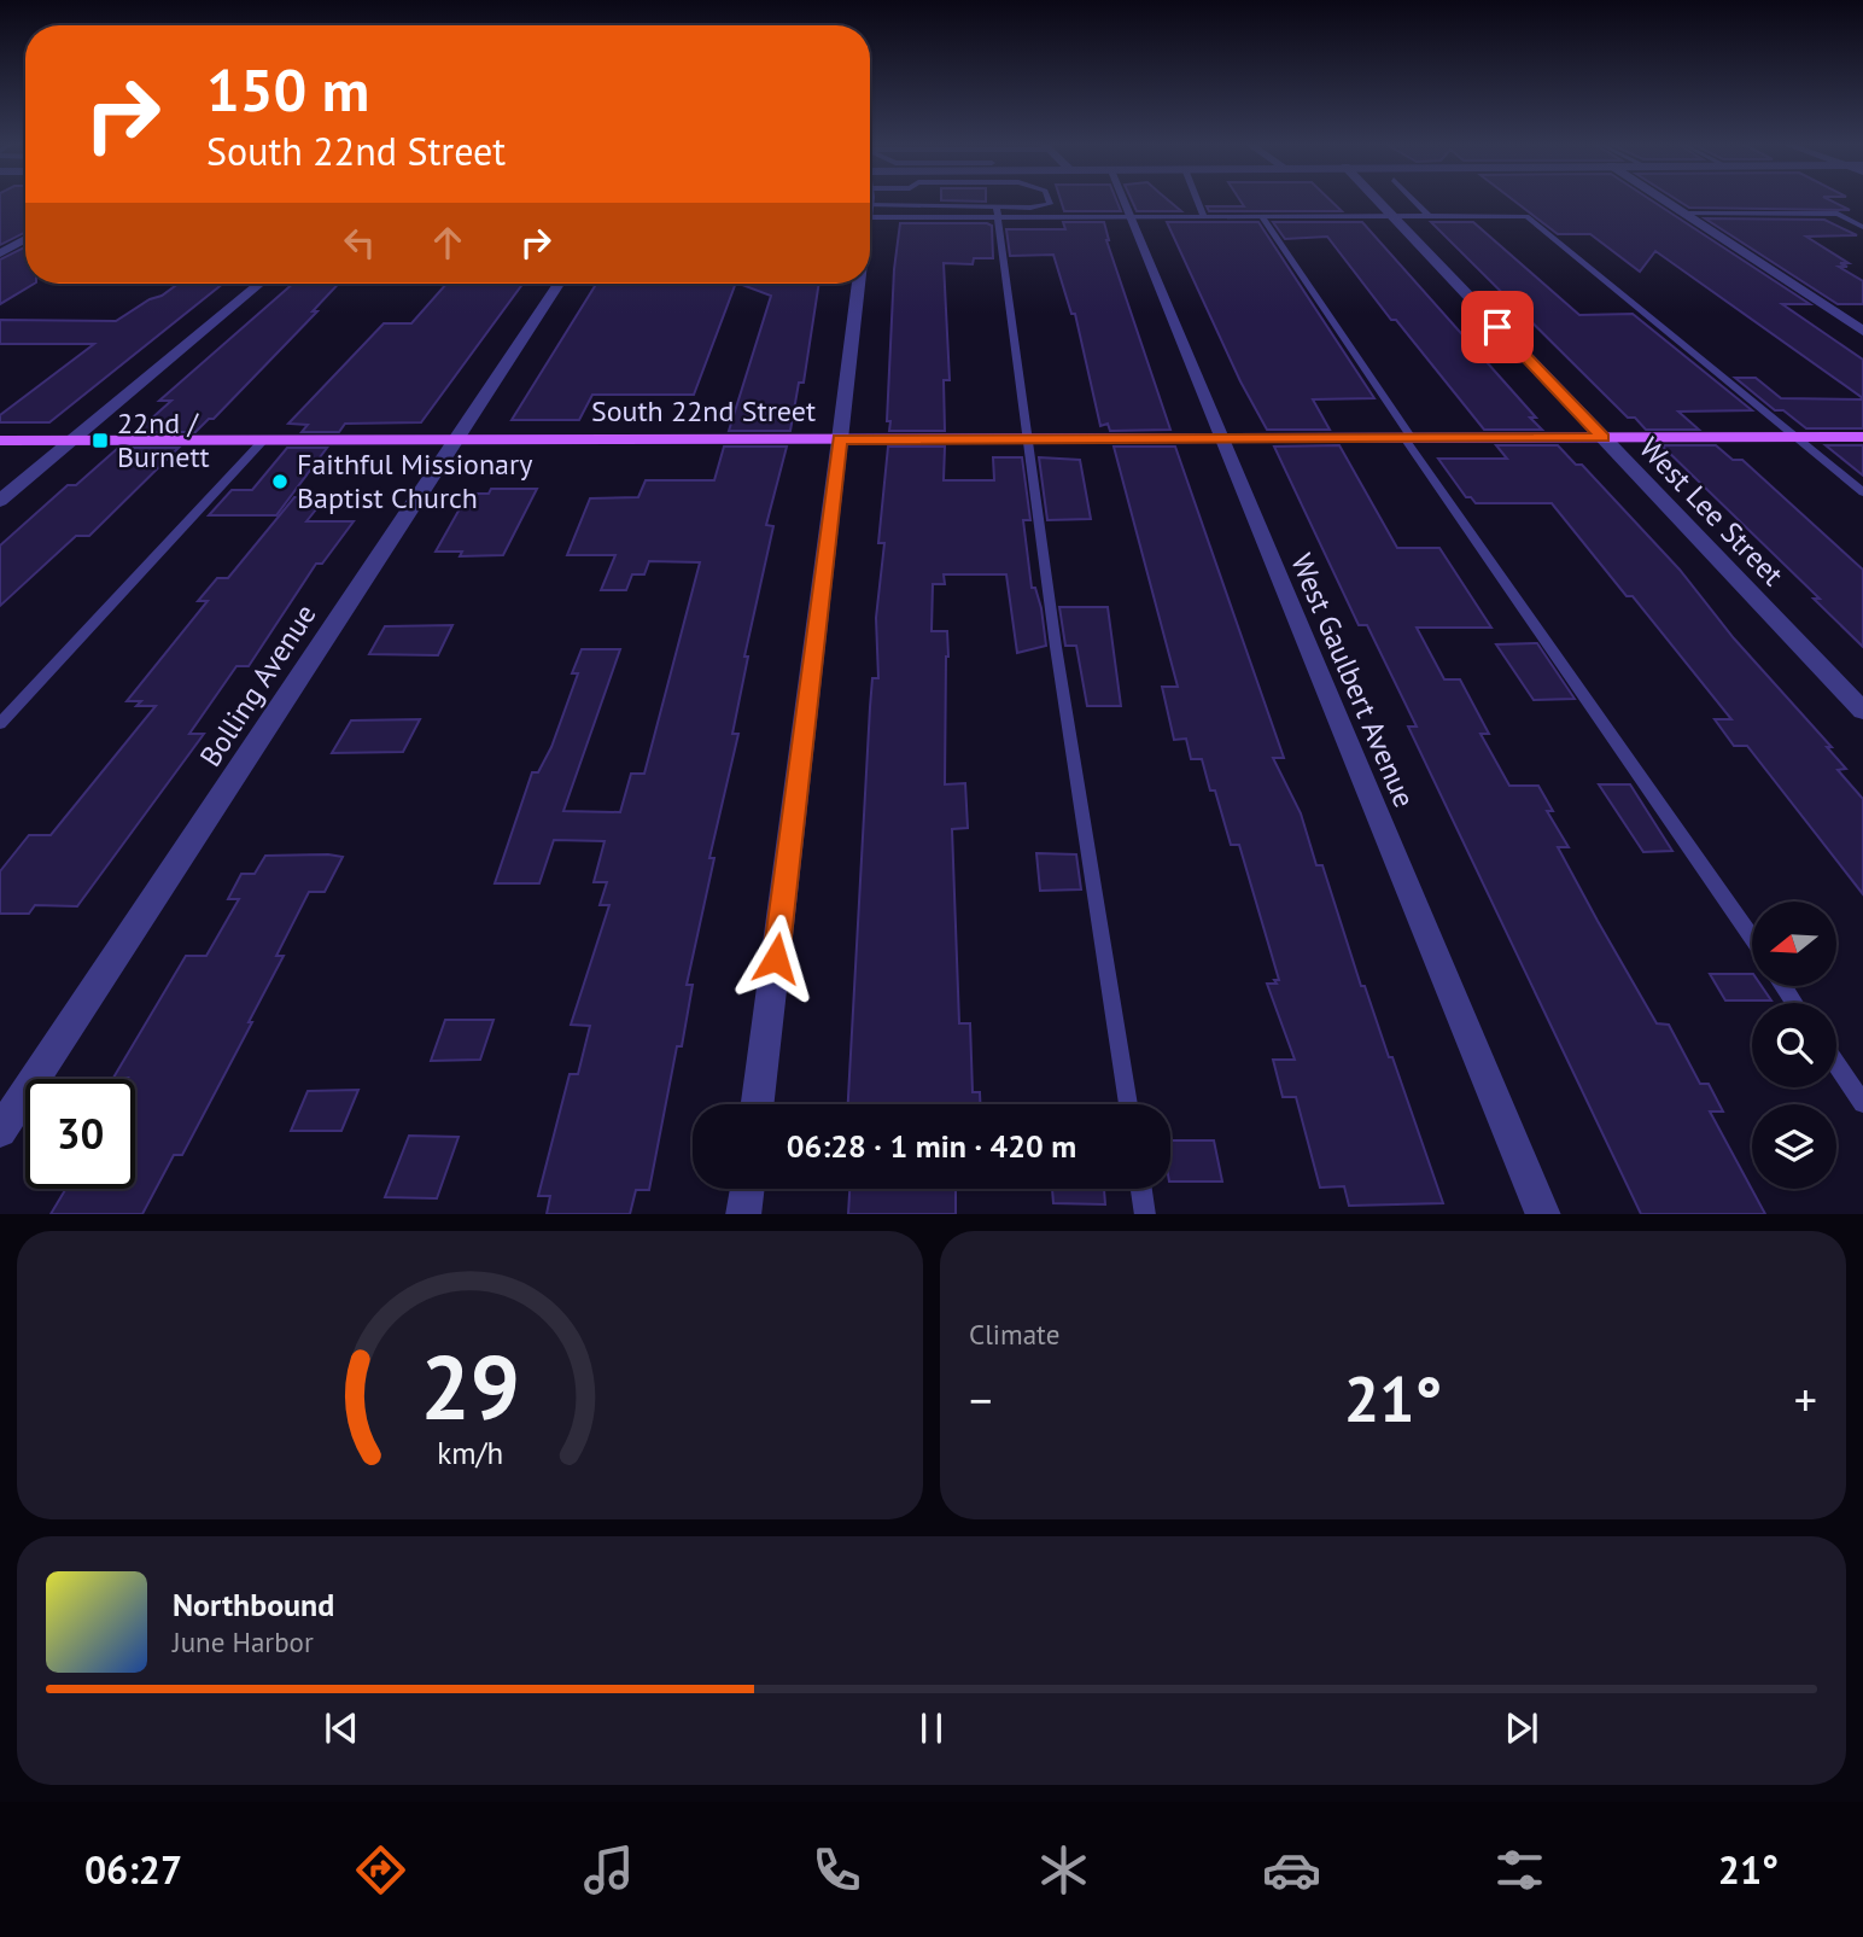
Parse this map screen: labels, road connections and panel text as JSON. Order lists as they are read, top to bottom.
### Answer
{
  "streets": {
    "main road": ["South 22nd Street"],
    "street": ["West Lee Street", "West Gaulbert Avenue", "Bolling Avenue"]
  },
  "crossings": [
    ["South 22nd Street", "West Lee Street"],
    ["South 22nd Street", "West Gaulbert Avenue"],
    ["South 22nd Street", "Bolling Avenue"]
  ],
  "places": {
    "transit": ["22nd / Burnett"],
    "other": ["Faithful Missionary Baptist Church"]
  },
  "north": "left",
  "page": {
    "turn": ["150 m", "South 22nd Street"],
    "limit": "30",
    "trip": "06:28 · 1 min · 420 m",
    "tile": "Climate",
    "heat": ["−", "21°", "+"],
    "song": ["Northbound", "June Harbor"],
    "tabs": ["06:27", "21°"],
    "gauge": ["29", "km/h"]
  }
}
